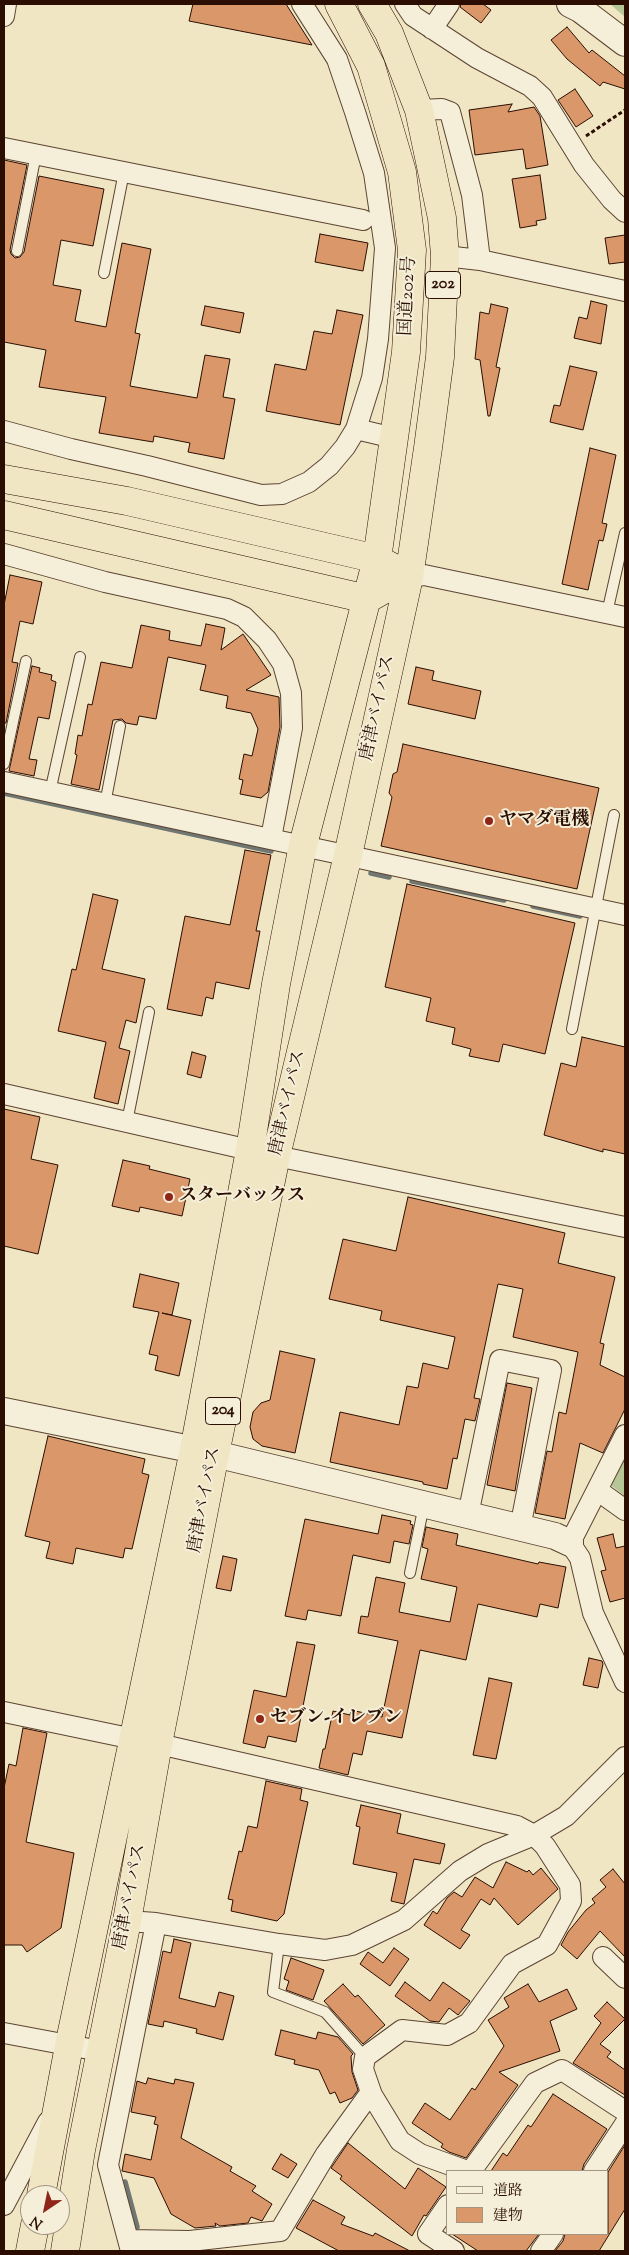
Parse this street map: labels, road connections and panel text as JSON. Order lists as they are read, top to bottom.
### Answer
{
  "streets": {
    "highway": [
      "202",
      "国道202号",
      "唐津バイパス",
      "204"
    ]
  },
  "crossings": [
    ["国道202号", "唐津バイパス"]
  ],
  "places": ["ヤマダ電機", "スターバックス", "セブン-イレブン"],
  "legend": ["道路", "建物"],
  "north": "bottom left"
}
